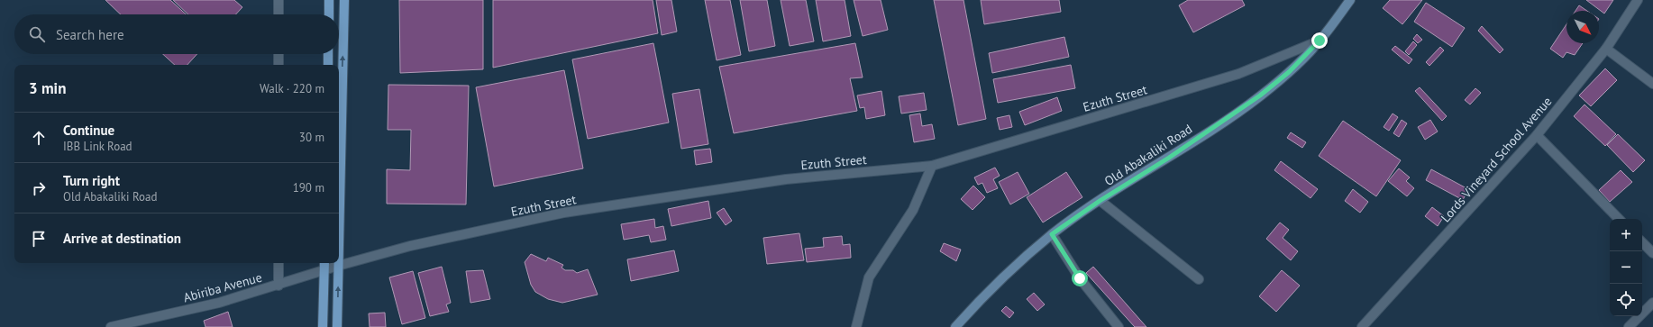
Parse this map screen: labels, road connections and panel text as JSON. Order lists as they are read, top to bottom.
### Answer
{
  "streets": {
    "main road": ["Old Abakaliki Road"],
    "street": ["Ezuth Street", "Lords Vineyard School Avenue", "Abiriba Avenue"]
  },
  "crossings": [
    ["Ezuth Street", "Old Abakaliki Road"],
    ["Ezuth Street", "Abiriba Avenue"]
  ],
  "north": "bottom right",
  "page": {
    "search": "Search here",
    "heading": ["3 min", "Walk · 220 m"],
    "list": [
      ["Continue", "IBB Link Road", "30 m"],
      ["Turn right", "Old Abakaliki Road", "190 m"],
      "Arrive at destination"
    ],
    "map_buttons": ["+", "−"]
  }
}
